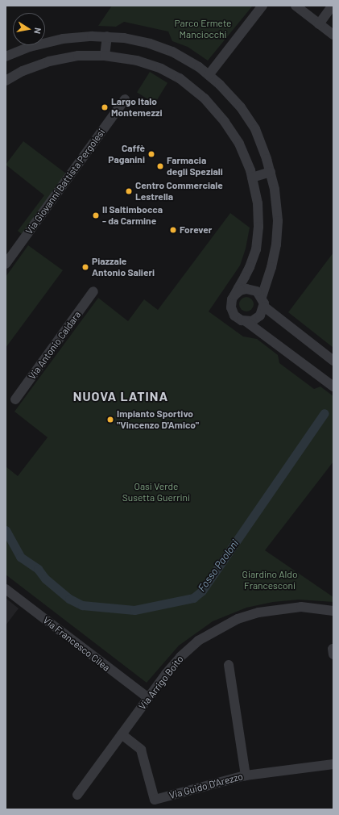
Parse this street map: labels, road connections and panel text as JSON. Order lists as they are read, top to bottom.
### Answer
{
  "streets": {
    "street": [
      "Via Giovanni Battista Pergolesi",
      "Via Antonio Caldara",
      "Via Francesco Cilea",
      "Via Arrigo Boito",
      "Via Guido D'Arezzo"
    ]
  },
  "crossings": [
    ["Via Francesco Cilea", "Via Arrigo Boito"],
    ["Via Arrigo Boito", "Via Guido D'Arezzo"]
  ],
  "districts": ["NUOVA LATINA"],
  "water": ["Fosso Paoloni"],
  "parks": ["Parco Ermete Manciocchi", "Oasi Verde Susetta Guerrini", "Giardino Aldo Francesconi"],
  "places": [
    "Largo Italo Montemezzi",
    "Caffè Paganini",
    "Farmacia degli Speziali",
    "Centro Commerciale Lestrella",
    "Il Saltimbocca - da Carmine",
    "Forever",
    "Piazzale Antonio Salieri",
    "Impianto Sportivo \"Vincenzo D'Amico\""
  ],
  "north": "right"
}
